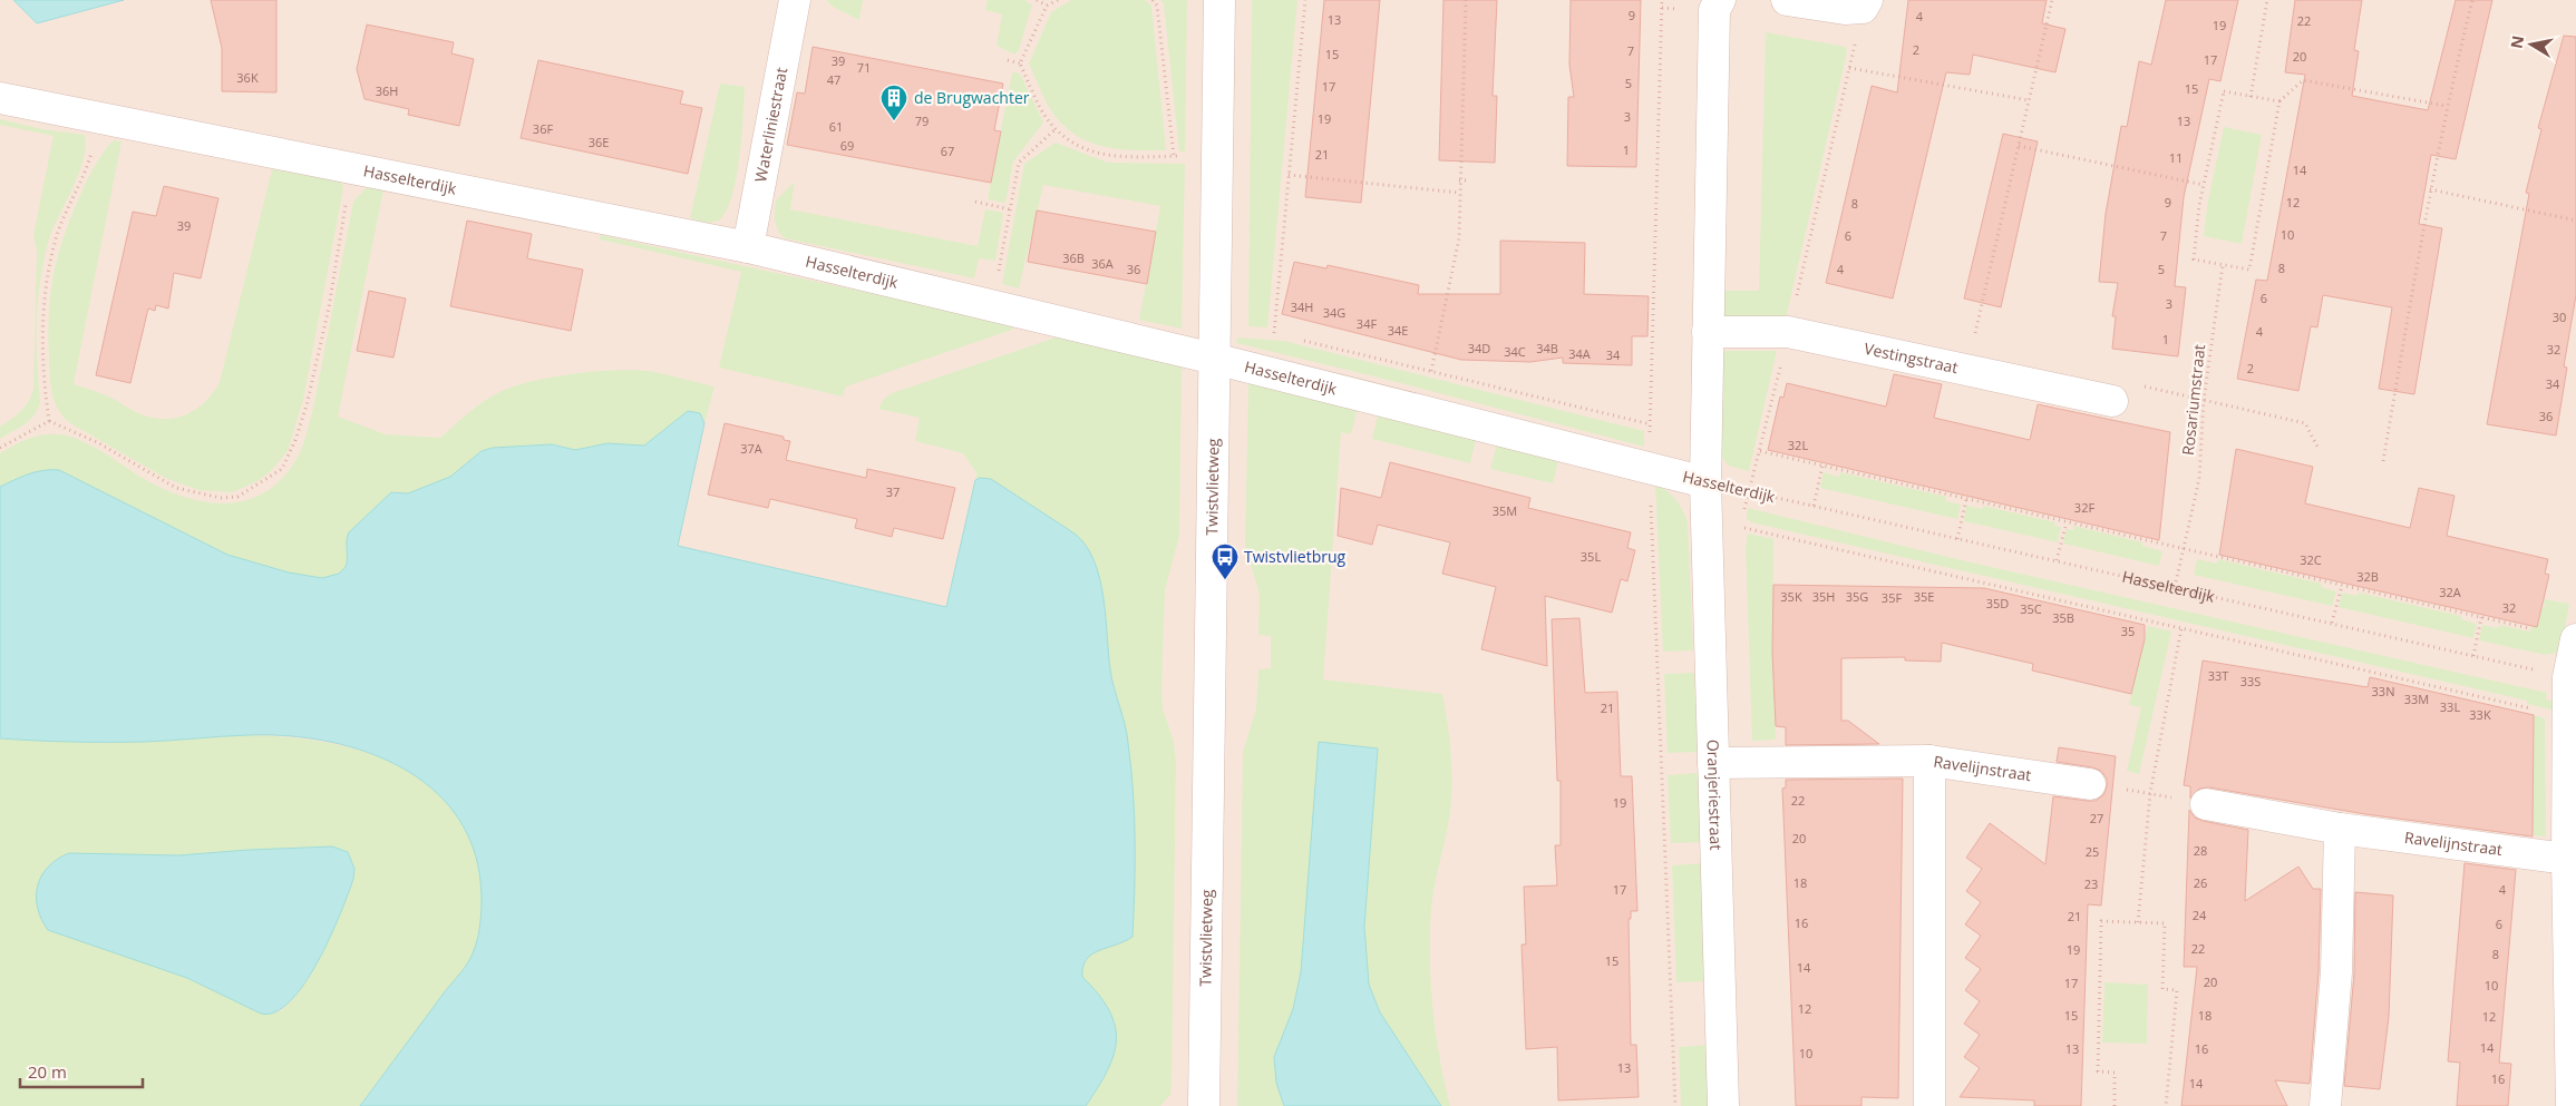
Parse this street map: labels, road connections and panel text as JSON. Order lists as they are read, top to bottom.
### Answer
{
  "streets": {
    "street": [
      "Waterliniestraat",
      "Hasselterdijk",
      "Vestingstraat",
      "Twistvlietweg",
      "Ravelijnstraat",
      "Oranjeriestraat"
    ],
    "path": ["Rosariumstraat"]
  },
  "crossings": [
    ["Waterliniestraat", "Hasselterdijk"],
    ["Hasselterdijk", "Rosariumstraat"],
    ["Hasselterdijk", "Twistvlietweg"],
    ["Hasselterdijk", "Oranjeriestraat"]
  ],
  "places": {
    "building": ["de Brugwachter"],
    "bus stop": ["Twistvlietbrug"]
  },
  "house_numbers": [
    "9",
    "4",
    "13",
    "22",
    "19",
    "2",
    "7",
    "15",
    "20",
    "17",
    "39",
    "71",
    "36K",
    "47",
    "5",
    "17",
    "15",
    "36H",
    "3",
    "19",
    "79",
    "13",
    "61",
    "36F",
    "36E",
    "69",
    "1",
    "67",
    "21",
    "11",
    "14",
    "9",
    "12",
    "8",
    "39",
    "10",
    "6",
    "7",
    "36B",
    "36A",
    "8",
    "36",
    "4",
    "5",
    "6",
    "3",
    "34H",
    "34G",
    "30",
    "34F",
    "34E",
    "4",
    "1",
    "34D",
    "34B",
    "32",
    "34C",
    "34A",
    "34",
    "2",
    "34",
    "36",
    "32L",
    "37A",
    "37",
    "32F",
    "35M",
    "35L",
    "32C",
    "32B",
    "32A",
    "35K",
    "35H",
    "35G",
    "35E",
    "35F",
    "35D",
    "32",
    "35C",
    "35B",
    "35",
    "33T",
    "33S",
    "33N",
    "33M",
    "33L",
    "21",
    "33K",
    "22",
    "19",
    "27",
    "20",
    "28",
    "25",
    "18",
    "26",
    "23",
    "17",
    "4",
    "24",
    "21",
    "16",
    "6",
    "22",
    "19",
    "8",
    "15",
    "14",
    "20",
    "17",
    "10",
    "12",
    "15",
    "18",
    "12",
    "14",
    "13",
    "16",
    "10",
    "13",
    "16",
    "14"
  ],
  "scale_bar": "20 m",
  "north": "left"
}
